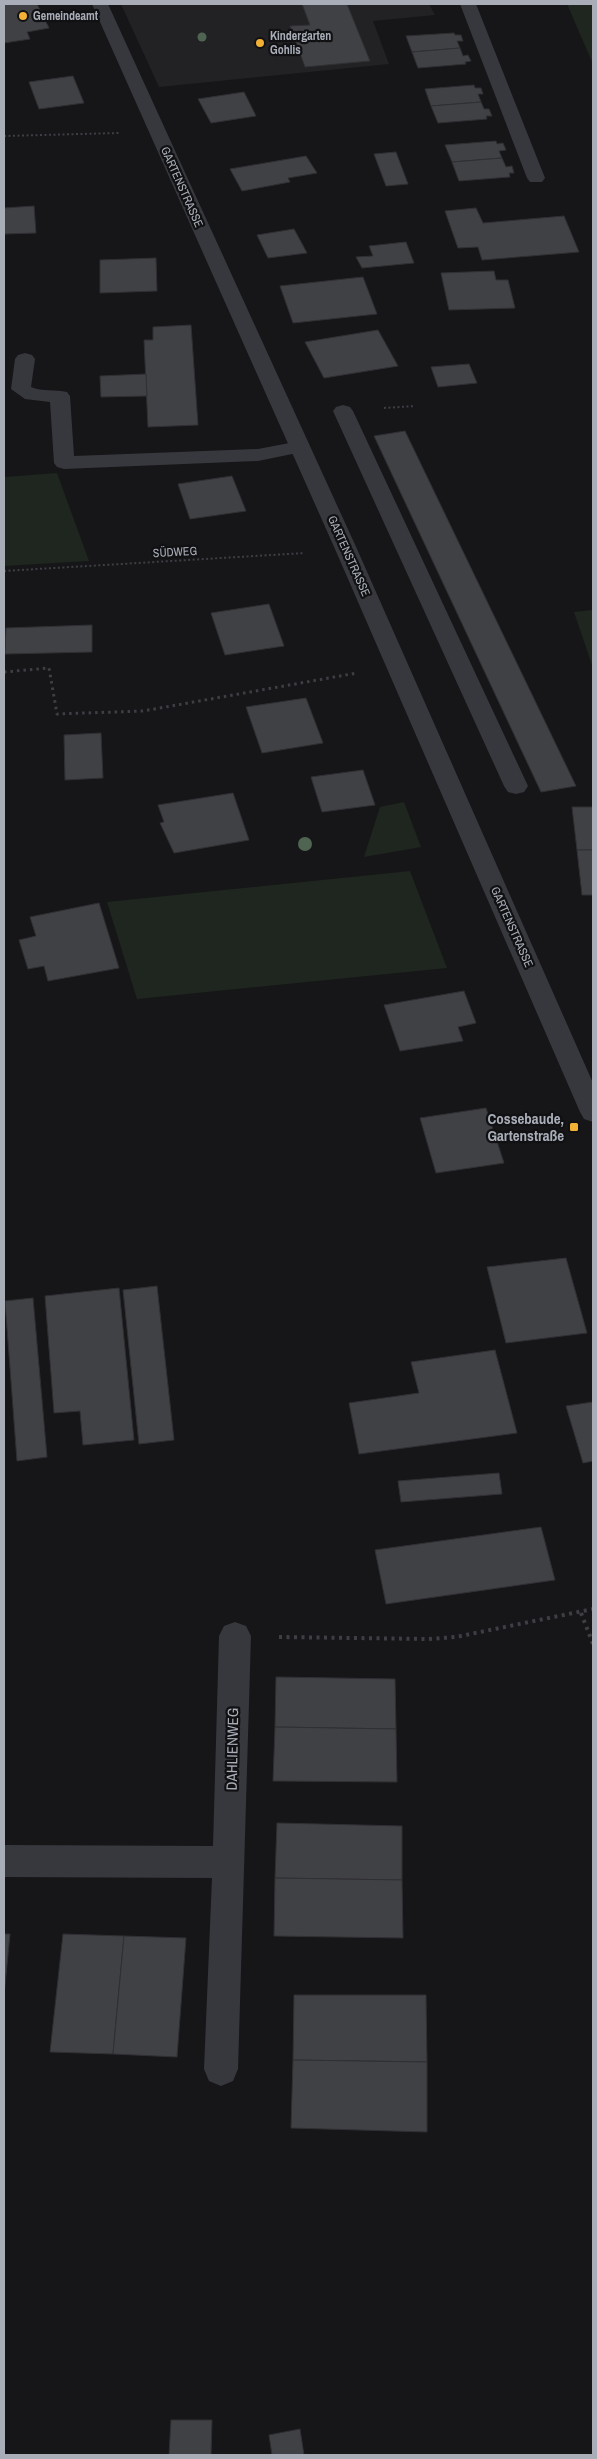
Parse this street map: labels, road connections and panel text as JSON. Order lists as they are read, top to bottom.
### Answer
{
  "streets": {
    "street": ["GARTENSTRASSE", "DAHLIENWEG"],
    "path": ["SÜDWEG"]
  },
  "crossings": [
    ["GARTENSTRASSE", "SÜDWEG"]
  ],
  "places": {
    "other": ["Gemeindeamt", "Kindergarten Gohlis"],
    "transit": ["Cossebaude, Gartenstraße"]
  }
}
